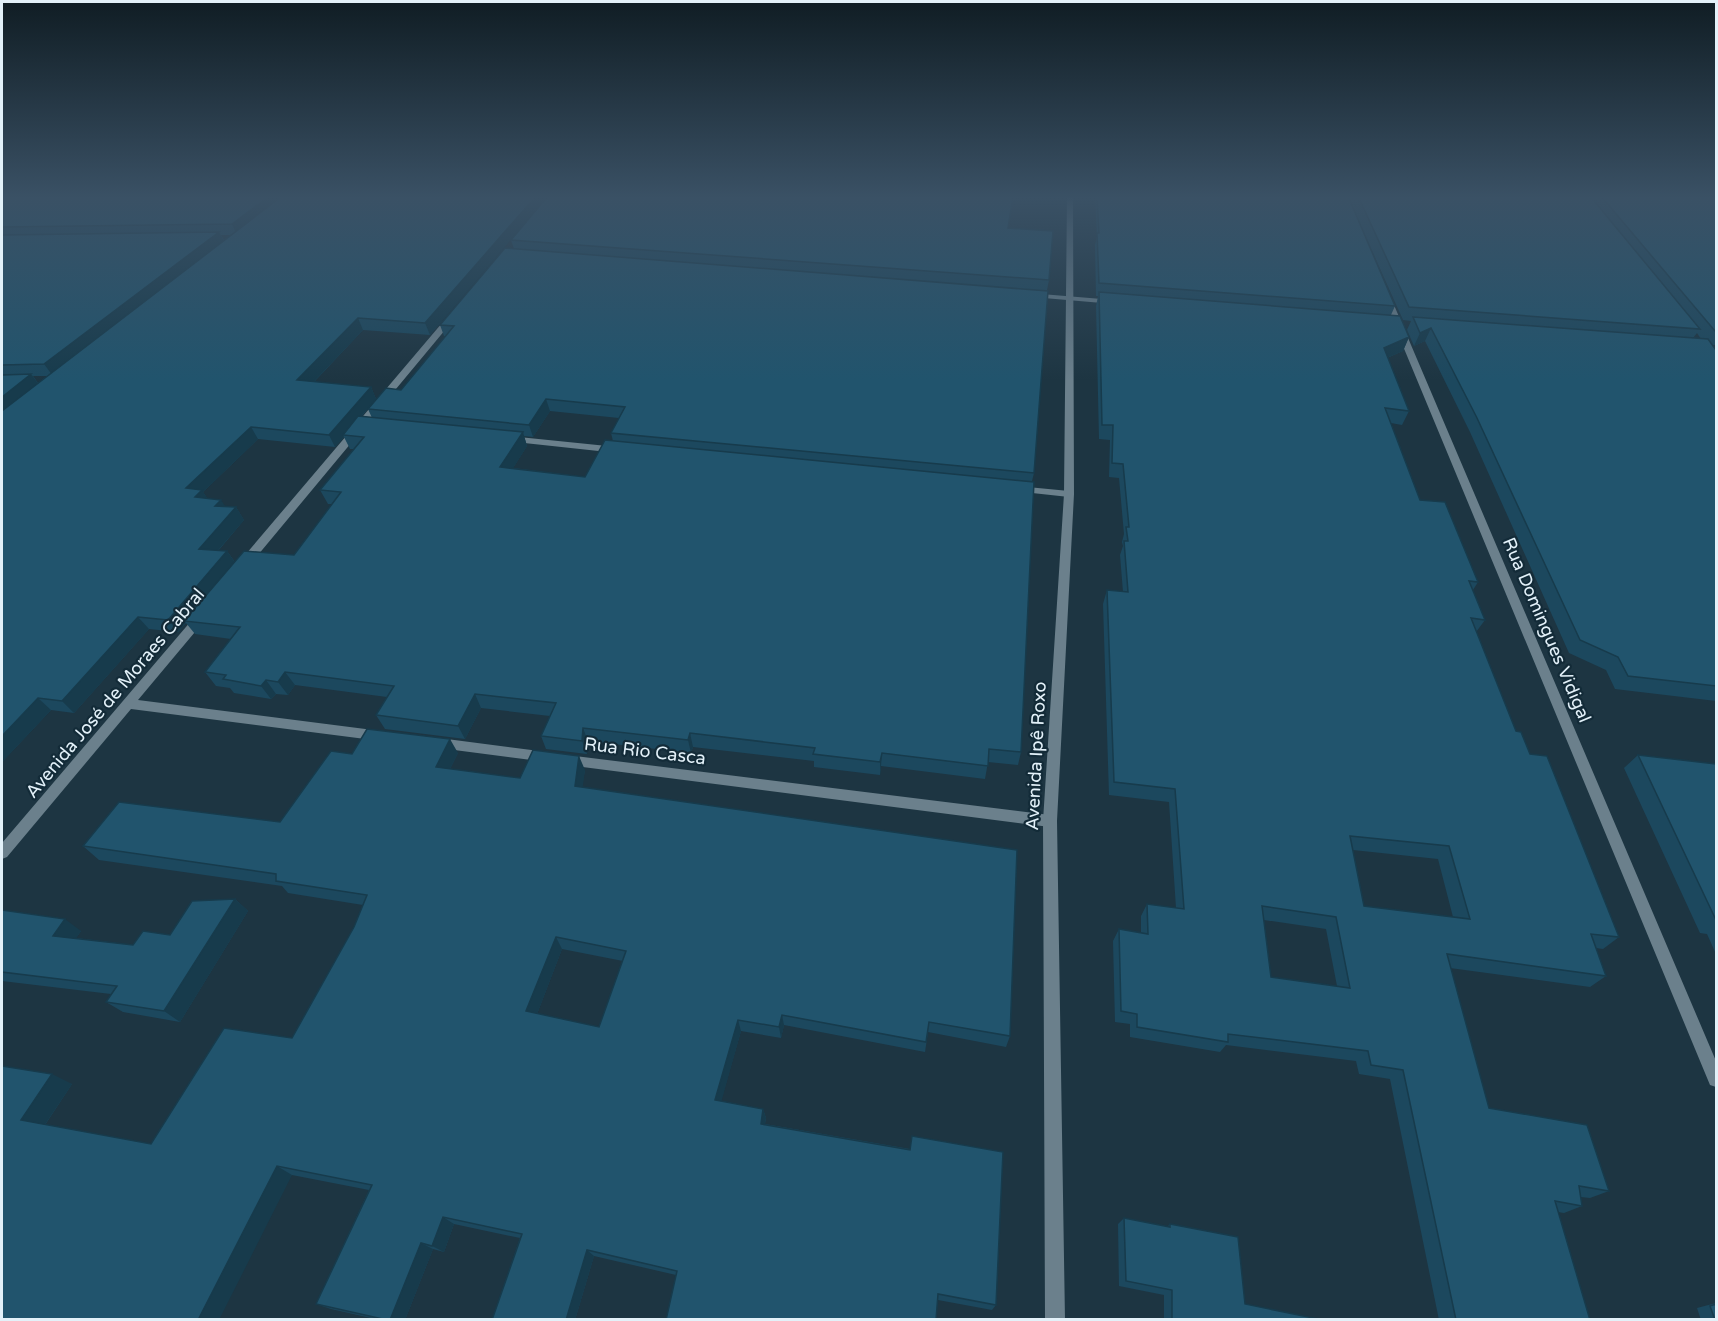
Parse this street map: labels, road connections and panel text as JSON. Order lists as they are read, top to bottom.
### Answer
{
  "streets": {
    "street": [
      "Rua Domingues Vidigal",
      "Avenida José de Moraes Cabral",
      "Rua Rio Casca",
      "Avenida Ipê Roxo"
    ]
  },
  "crossings": [
    ["Rua Rio Casca", "Avenida Ipê Roxo"]
  ]
}
